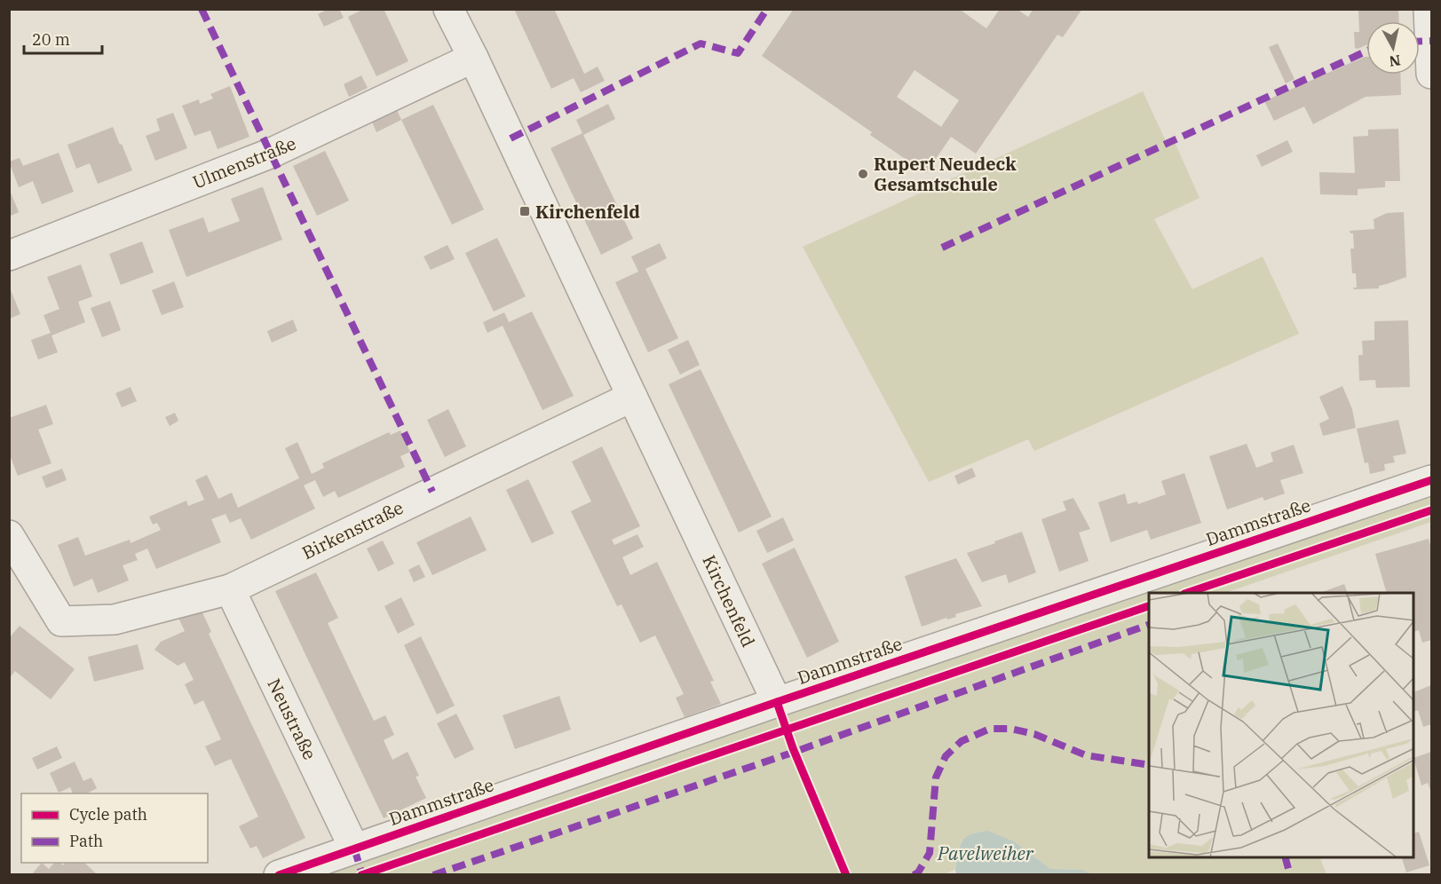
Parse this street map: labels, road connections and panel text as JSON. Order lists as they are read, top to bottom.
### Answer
{
  "streets": {
    "street": [
      "Ulmenstraße",
      "Dammstraße",
      "Birkenstraße",
      "Kirchenfeld",
      "Neustraße"
    ]
  },
  "crossings": [
    ["Ulmenstraße", "Kirchenfeld"],
    ["Dammstraße", "Kirchenfeld"],
    ["Dammstraße", "Neustraße"],
    ["Birkenstraße", "Kirchenfeld"],
    ["Birkenstraße", "Neustraße"]
  ],
  "water": ["Pavelweiher"],
  "places": {
    "other": ["Rupert Neudeck Gesamtschule"],
    "transit": ["Kirchenfeld"]
  },
  "legend": ["Cycle path", "Path"],
  "scale_bar": "20 m",
  "north": "bottom"
}
